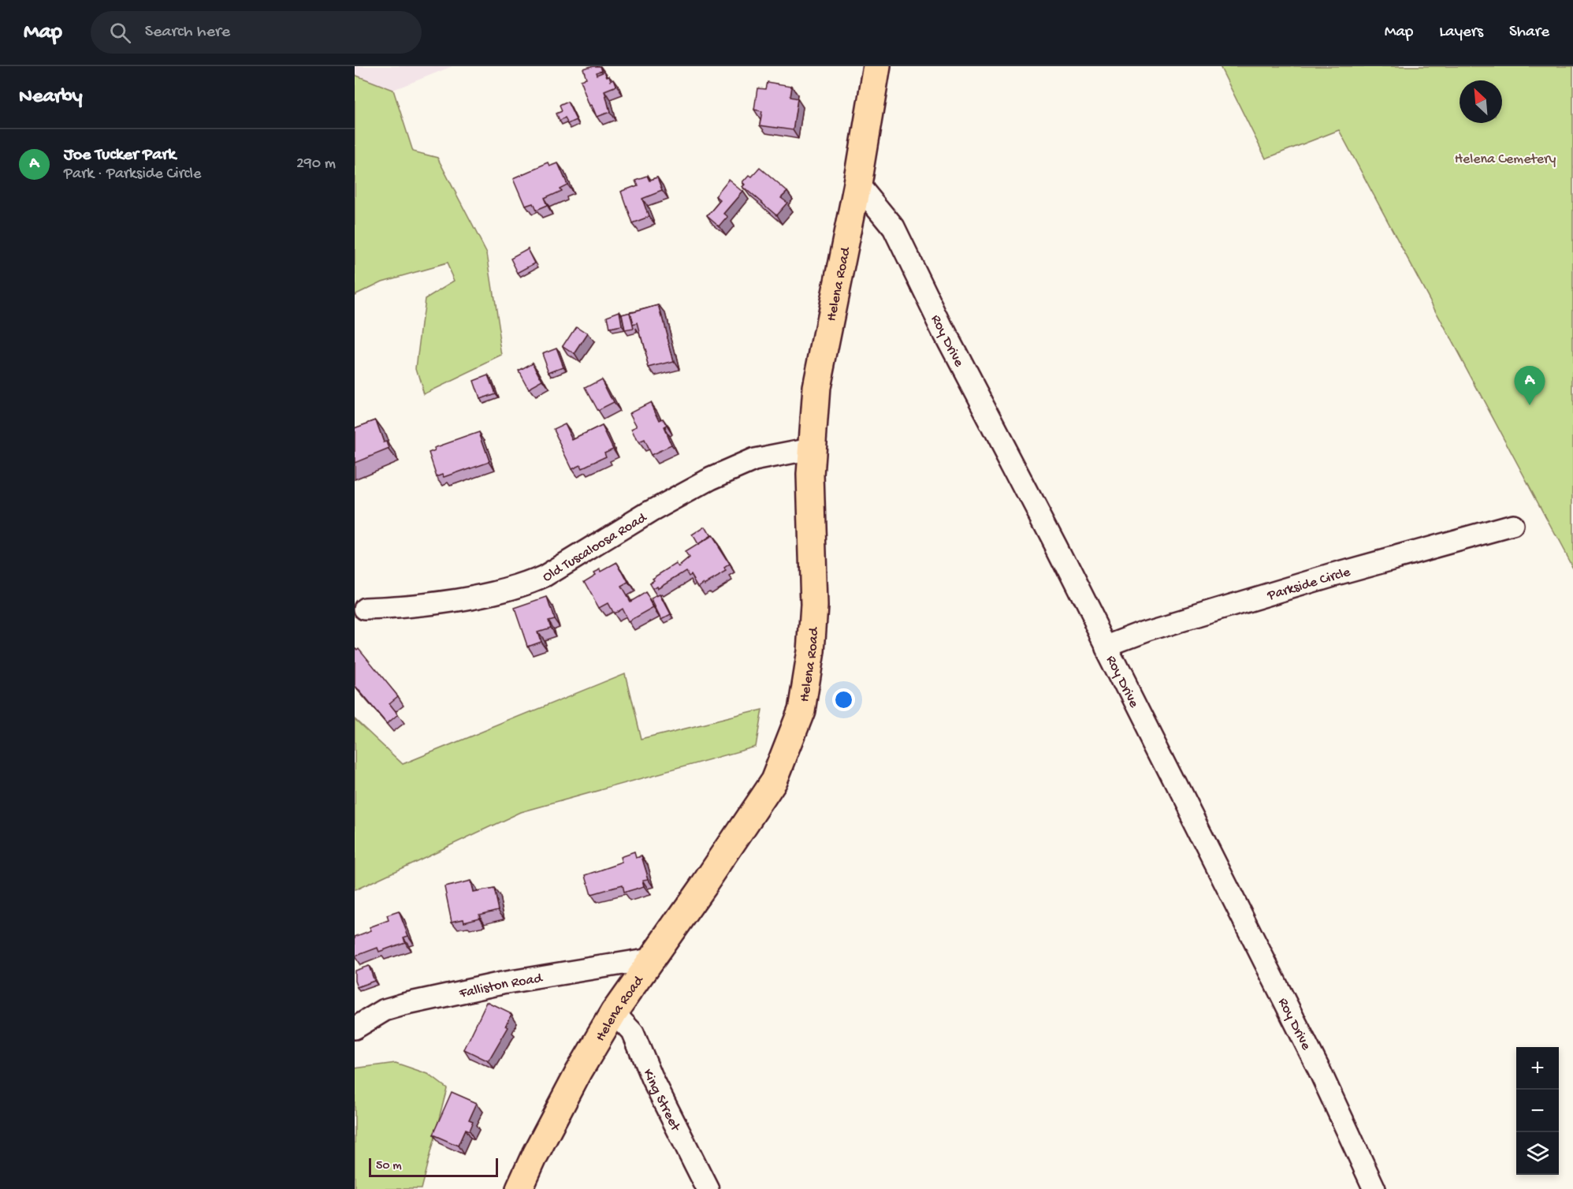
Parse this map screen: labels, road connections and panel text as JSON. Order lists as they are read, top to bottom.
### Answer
{
  "streets": {
    "main road": ["Helena Road"],
    "street": [
      "Roy Drive",
      "Old Tuscaloosa Road",
      "Parkside Circle",
      "Falliston Road",
      "King Street"
    ]
  },
  "crossings": [
    ["Helena Road", "Roy Drive"],
    ["Helena Road", "Old Tuscaloosa Road"],
    ["Helena Road", "Falliston Road"],
    ["Helena Road", "King Street"],
    ["Roy Drive", "Parkside Circle"]
  ],
  "parks": ["Helena Cemetery"],
  "scale_bar": "50 m",
  "north": "top left",
  "page": {
    "header": "Map",
    "search": "Search here",
    "nav": ["Map", "Layers", "Share"],
    "heading": "Nearby",
    "list": [
      {
        "mark": "A",
        "name": "Joe Tucker Park",
        "note": "Park · Parkside Circle",
        "value": "290 m"
      }
    ],
    "pins": "A",
    "map_buttons": ["+", "−"],
    "scale": "50 m"
  }
}
